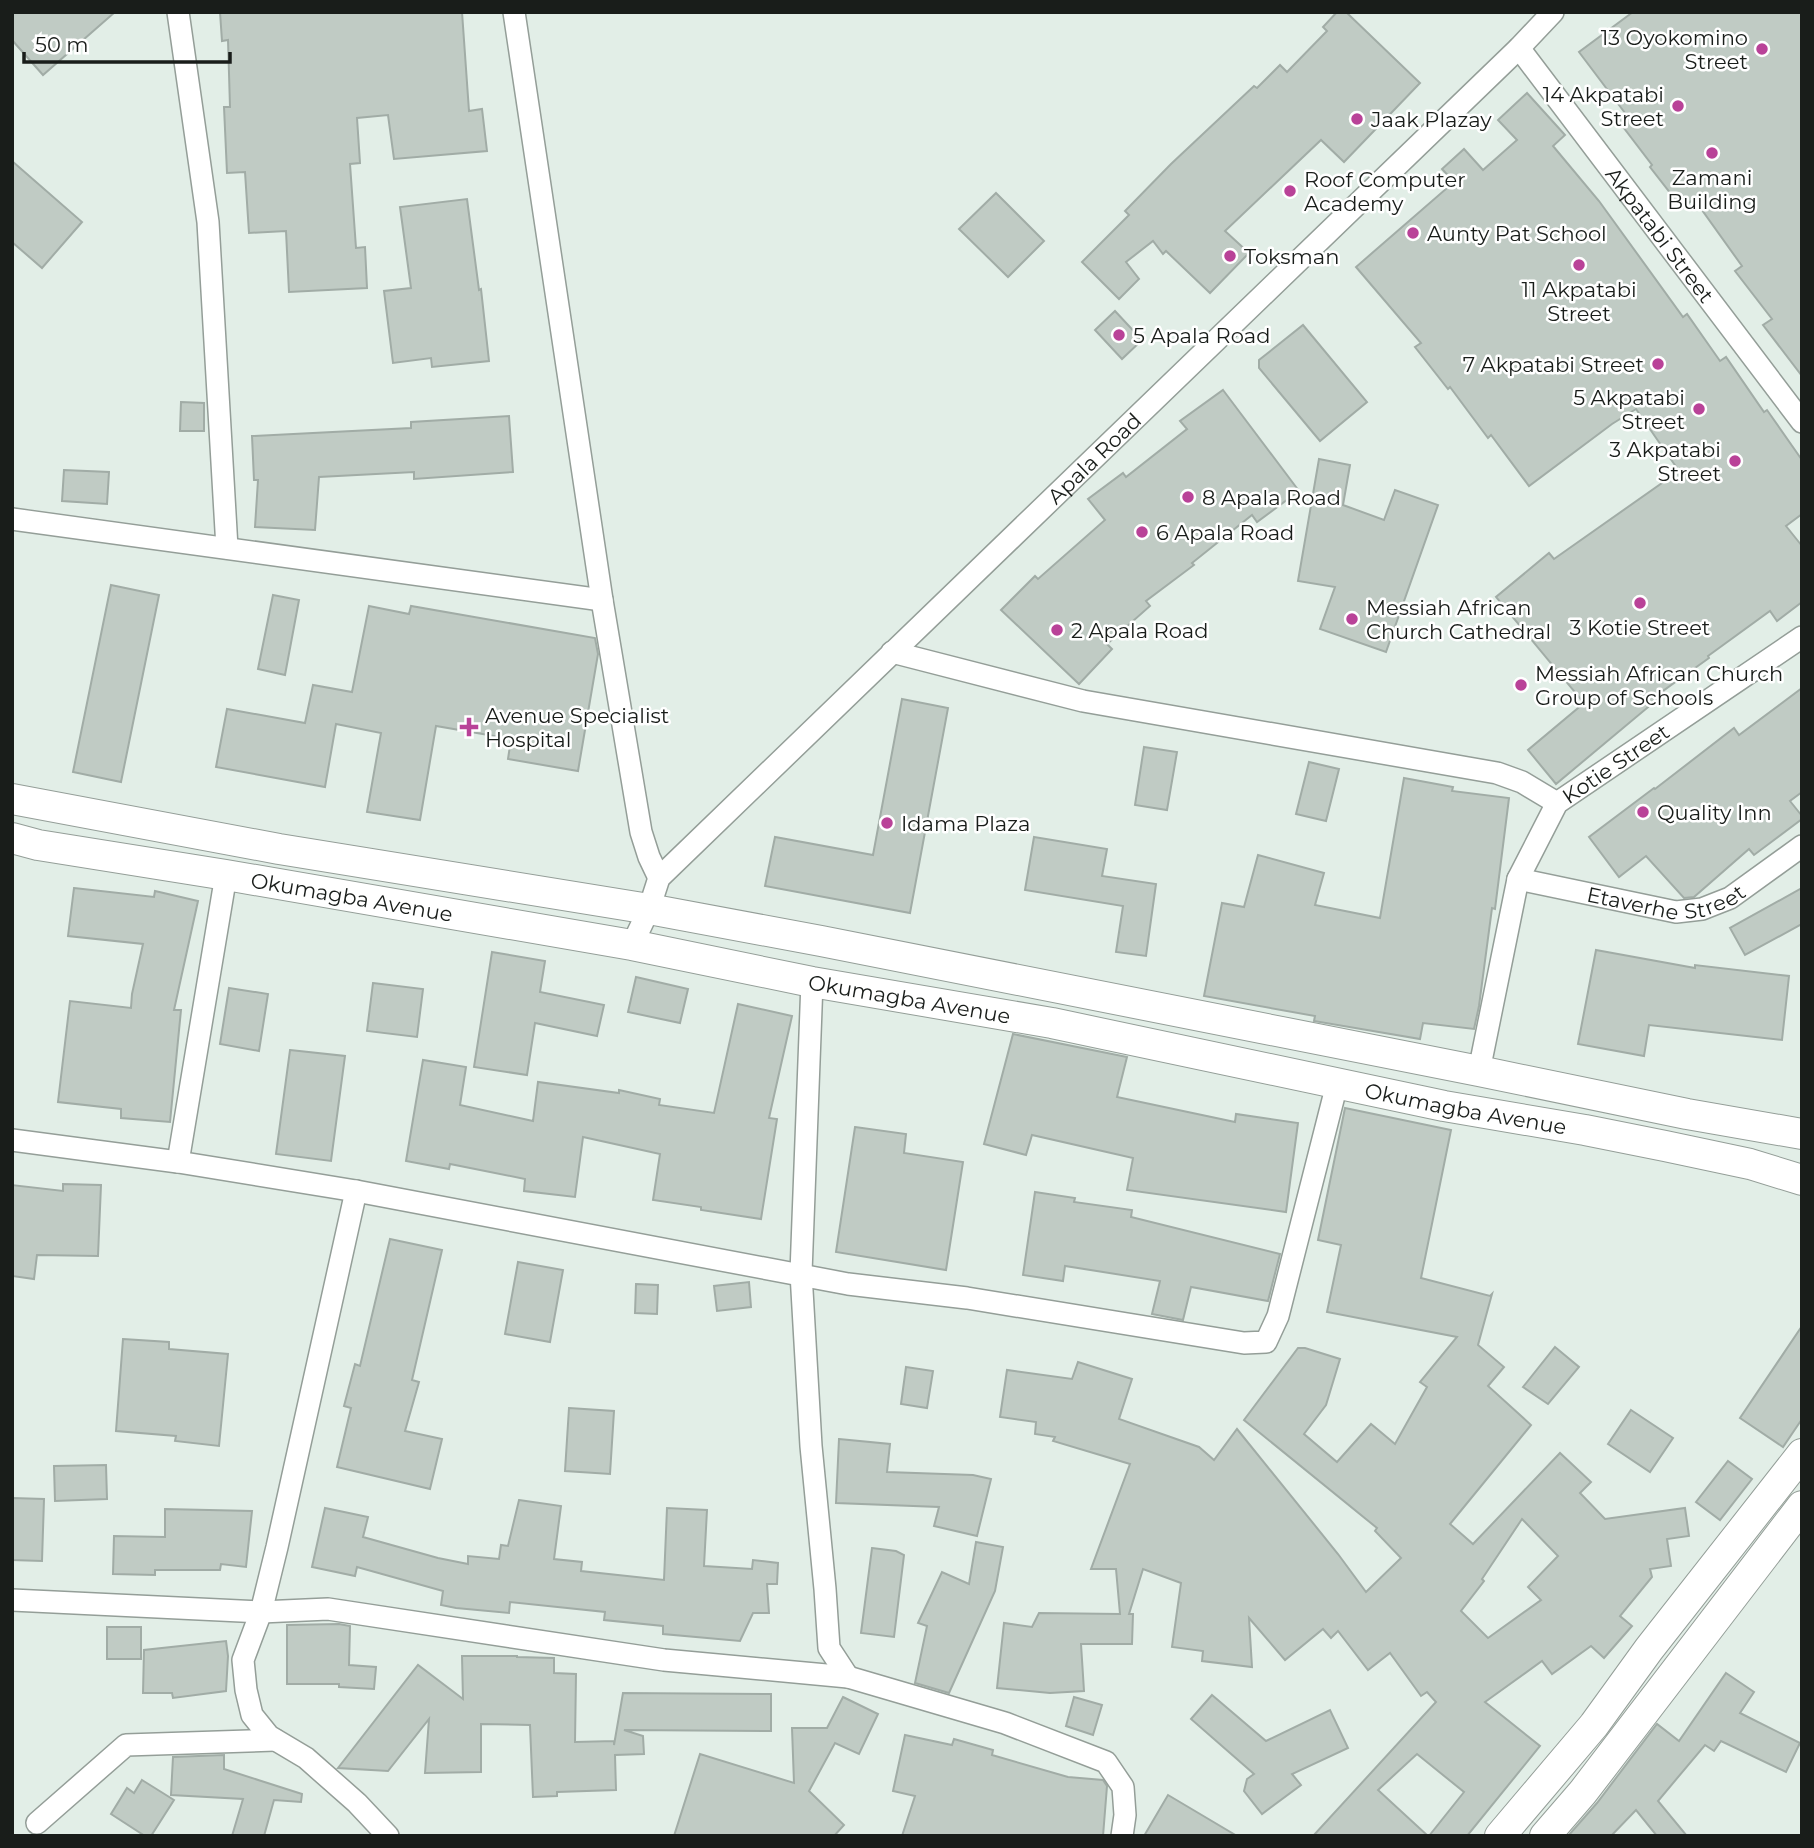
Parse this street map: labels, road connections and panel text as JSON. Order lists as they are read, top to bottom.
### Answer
{
  "streets": {
    "main road": ["Okumagba Avenue"],
    "street": [
      "Akpatabi Street",
      "Apala Road",
      "Kotie Street",
      "Etaverhe Street"
    ]
  },
  "crossings": [
    ["Akpatabi Street", "Apala Road"],
    ["Apala Road", "Okumagba Avenue"],
    ["Kotie Street", "Etaverhe Street"],
    ["Kotie Street", "Okumagba Avenue"]
  ],
  "places": {
    "other": [
      "13 Oyokomino Street",
      "14 Akpatabi Street",
      "Jaak Plazay",
      "Zamani Building",
      "Roof Computer Academy",
      "Aunty Pat School",
      "Toksman",
      "11 Akpatabi Street",
      "5 Apala Road",
      "7 Akpatabi Street",
      "5 Akpatabi Street",
      "3 Akpatabi Street",
      "8 Apala Road",
      "6 Apala Road",
      "3 Kotie Street",
      "Messiah African Church Cathedral",
      "2 Apala Road",
      "Messiah African Church Group of Schools",
      "Quality Inn",
      "Idama Plaza"
    ],
    "health": ["Avenue Specialist Hospital"]
  },
  "scale_bar": "50 m"
}
